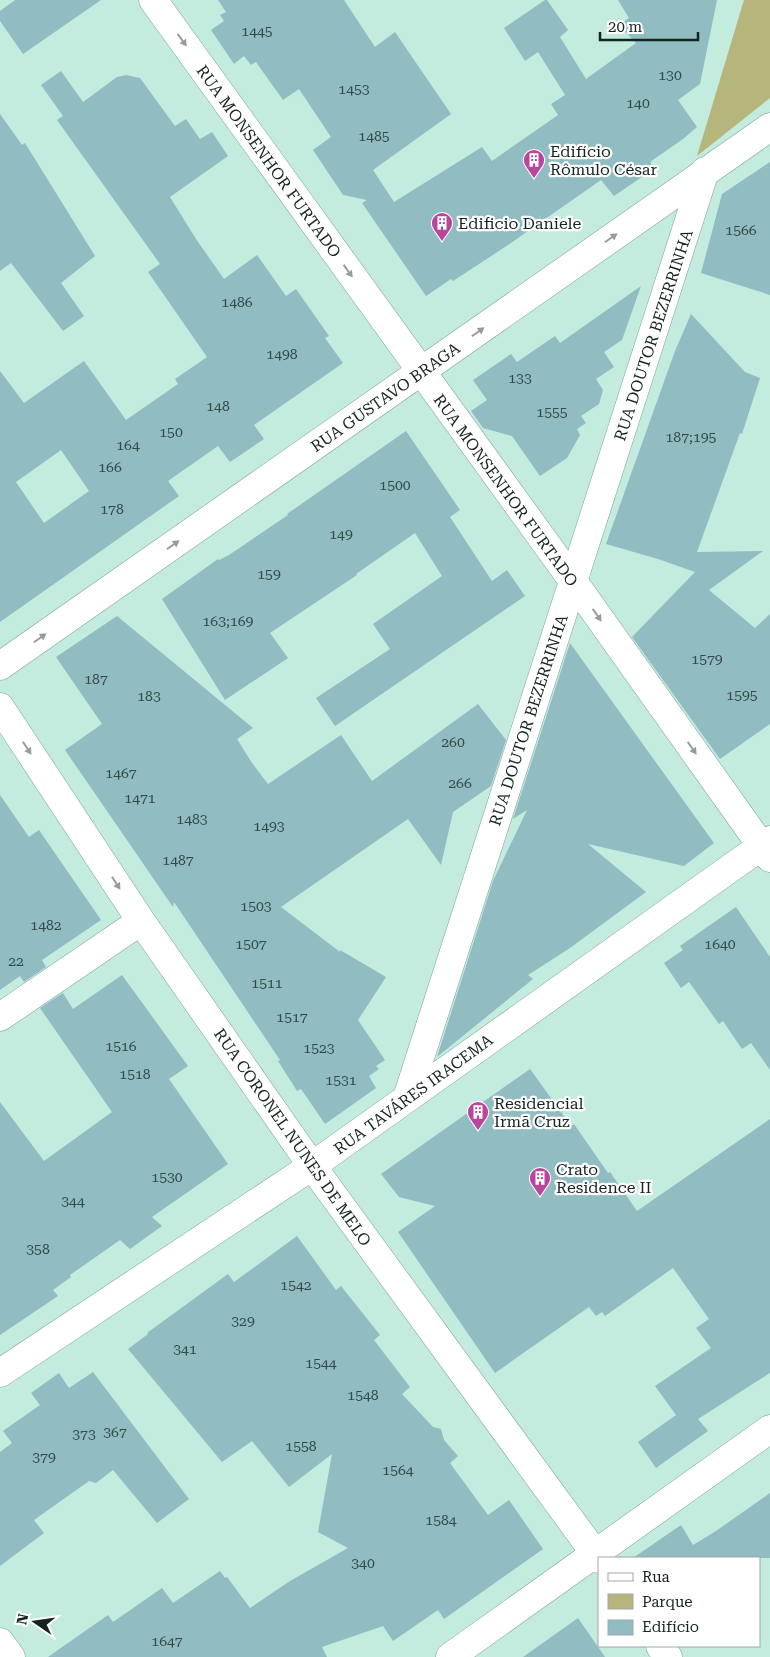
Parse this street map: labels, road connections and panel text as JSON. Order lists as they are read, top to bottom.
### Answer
{
  "streets": {
    "street": [
      "RUA MONSENHOR FURTADO",
      "RUA DOUTOR BEZERRINHA",
      "RUA GUSTAVO BRAGA",
      "RUA TAVÁRES IRACEMA",
      "RUA CORONEL NUNES DE MELO"
    ]
  },
  "crossings": [
    ["RUA MONSENHOR FURTADO", "RUA DOUTOR BEZERRINHA"],
    ["RUA MONSENHOR FURTADO", "RUA GUSTAVO BRAGA"],
    ["RUA MONSENHOR FURTADO", "RUA TAVÁRES IRACEMA"],
    ["RUA DOUTOR BEZERRINHA", "RUA GUSTAVO BRAGA"],
    ["RUA DOUTOR BEZERRINHA", "RUA TAVÁRES IRACEMA"],
    ["RUA TAVÁRES IRACEMA", "RUA CORONEL NUNES DE MELO"]
  ],
  "one_way": ["RUA MONSENHOR FURTADO", "RUA GUSTAVO BRAGA"],
  "places": {
    "building": [
      "Edifício Rômulo César",
      "Edificio Daniele",
      "Residencial Irmã Cruz",
      "Crato Residence II"
    ]
  },
  "house_numbers": [
    "1445",
    "130",
    "1453",
    "140",
    "1485",
    "1566",
    "1486",
    "1498",
    "133",
    "148",
    "1555",
    "150",
    "187;195",
    "164",
    "166",
    "1500",
    "178",
    "149",
    "159",
    "163;169",
    "1579",
    "187",
    "1595",
    "183",
    "260",
    "1467",
    "266",
    "1471",
    "1483",
    "1493",
    "1487",
    "1503",
    "1482",
    "1507",
    "1640",
    "22",
    "1511",
    "1517",
    "1516",
    "1523",
    "1518",
    "1531",
    "1530",
    "344",
    "358",
    "1542",
    "329",
    "341",
    "1544",
    "1548",
    "367",
    "373",
    "1558",
    "379",
    "1564",
    "1584",
    "340",
    "1647"
  ],
  "legend": ["Rua", "Parque", "Edifício"],
  "scale_bar": "20 m",
  "north": "left"
}
